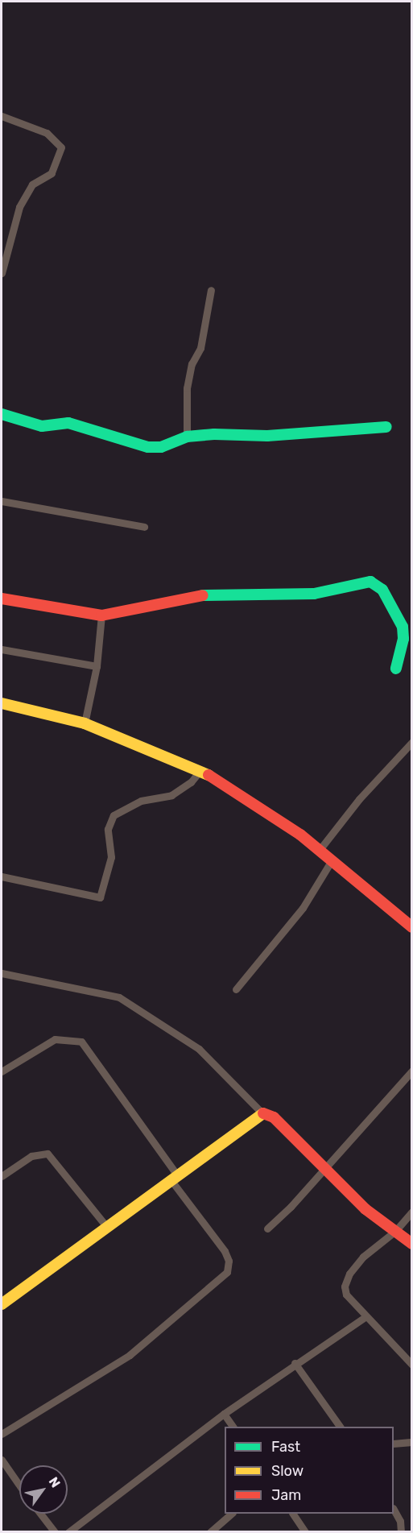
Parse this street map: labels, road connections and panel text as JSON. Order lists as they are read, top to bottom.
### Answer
{
  "legend": ["Fast", "Slow", "Jam"],
  "north": "top right"
}
